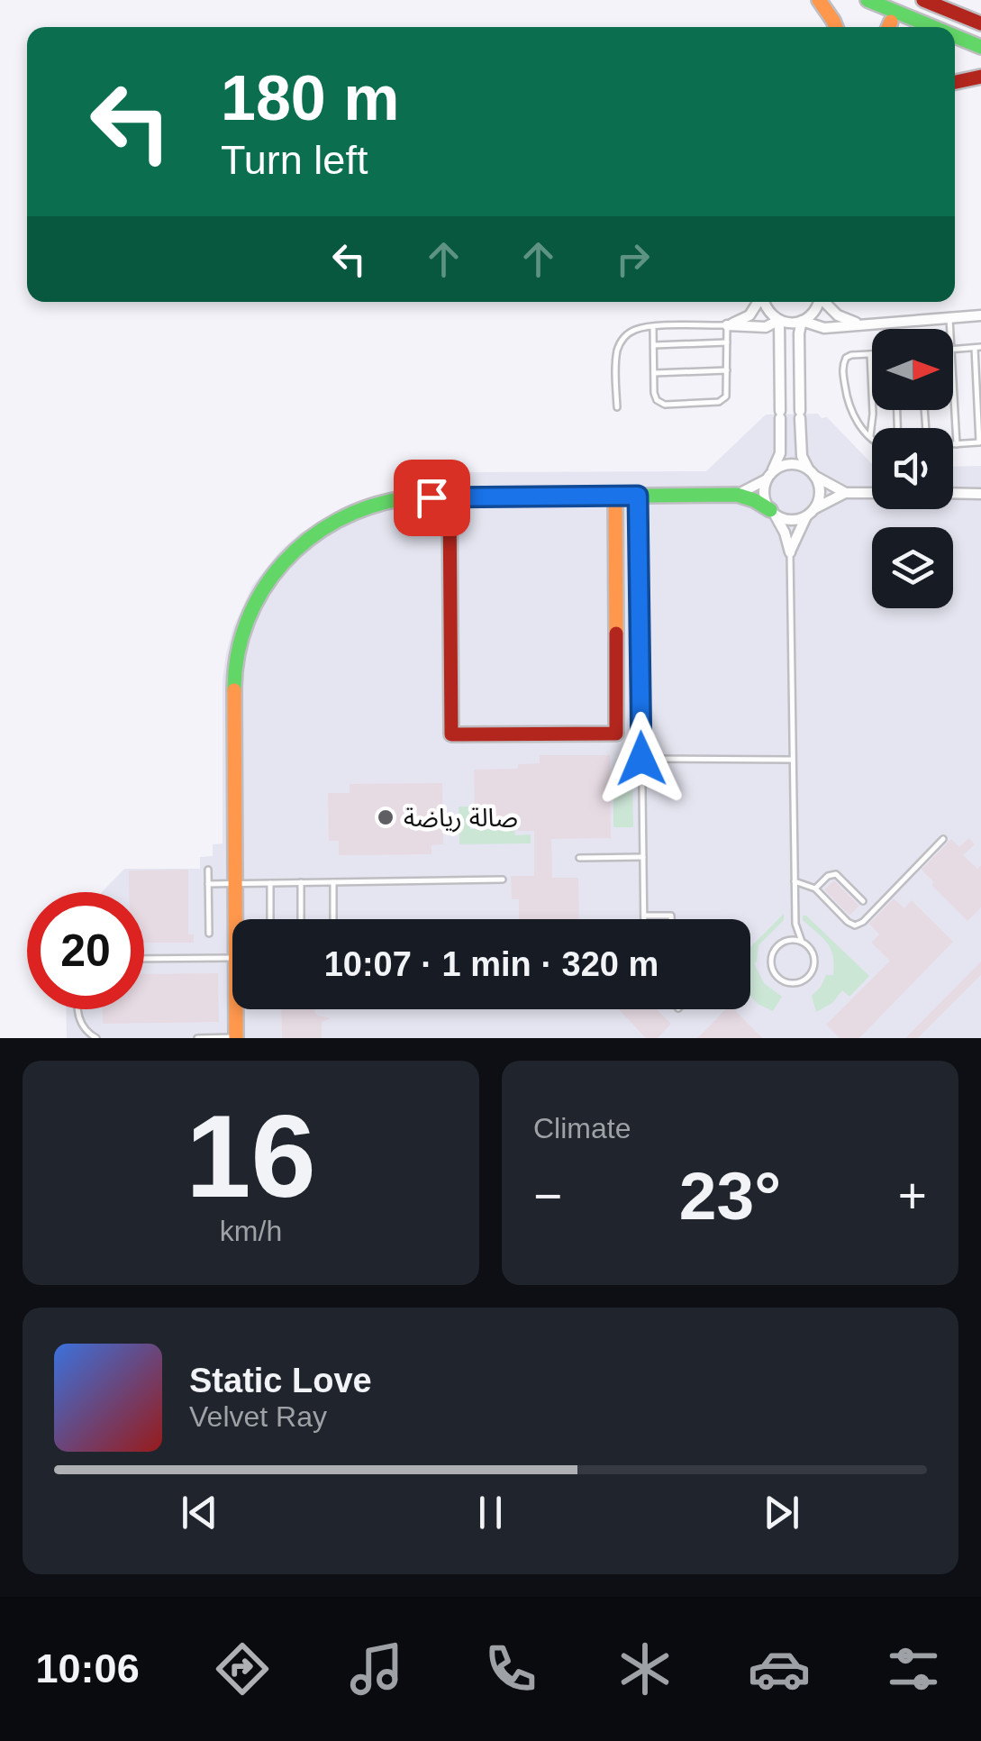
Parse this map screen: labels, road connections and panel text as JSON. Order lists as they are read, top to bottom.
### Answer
{
  "places": ["صالة رياضة"],
  "north": "right",
  "page": {
    "turn": ["180 m", "Turn left"],
    "limit": "20",
    "trip": "10:07 · 1 min · 320 m",
    "tile": [
      ["16", "km/h"],
      "Climate"
    ],
    "heat": ["−", "23°", "+"],
    "song": ["Static Love", "Velvet Ray"],
    "tabs": "10:06"
  }
}
